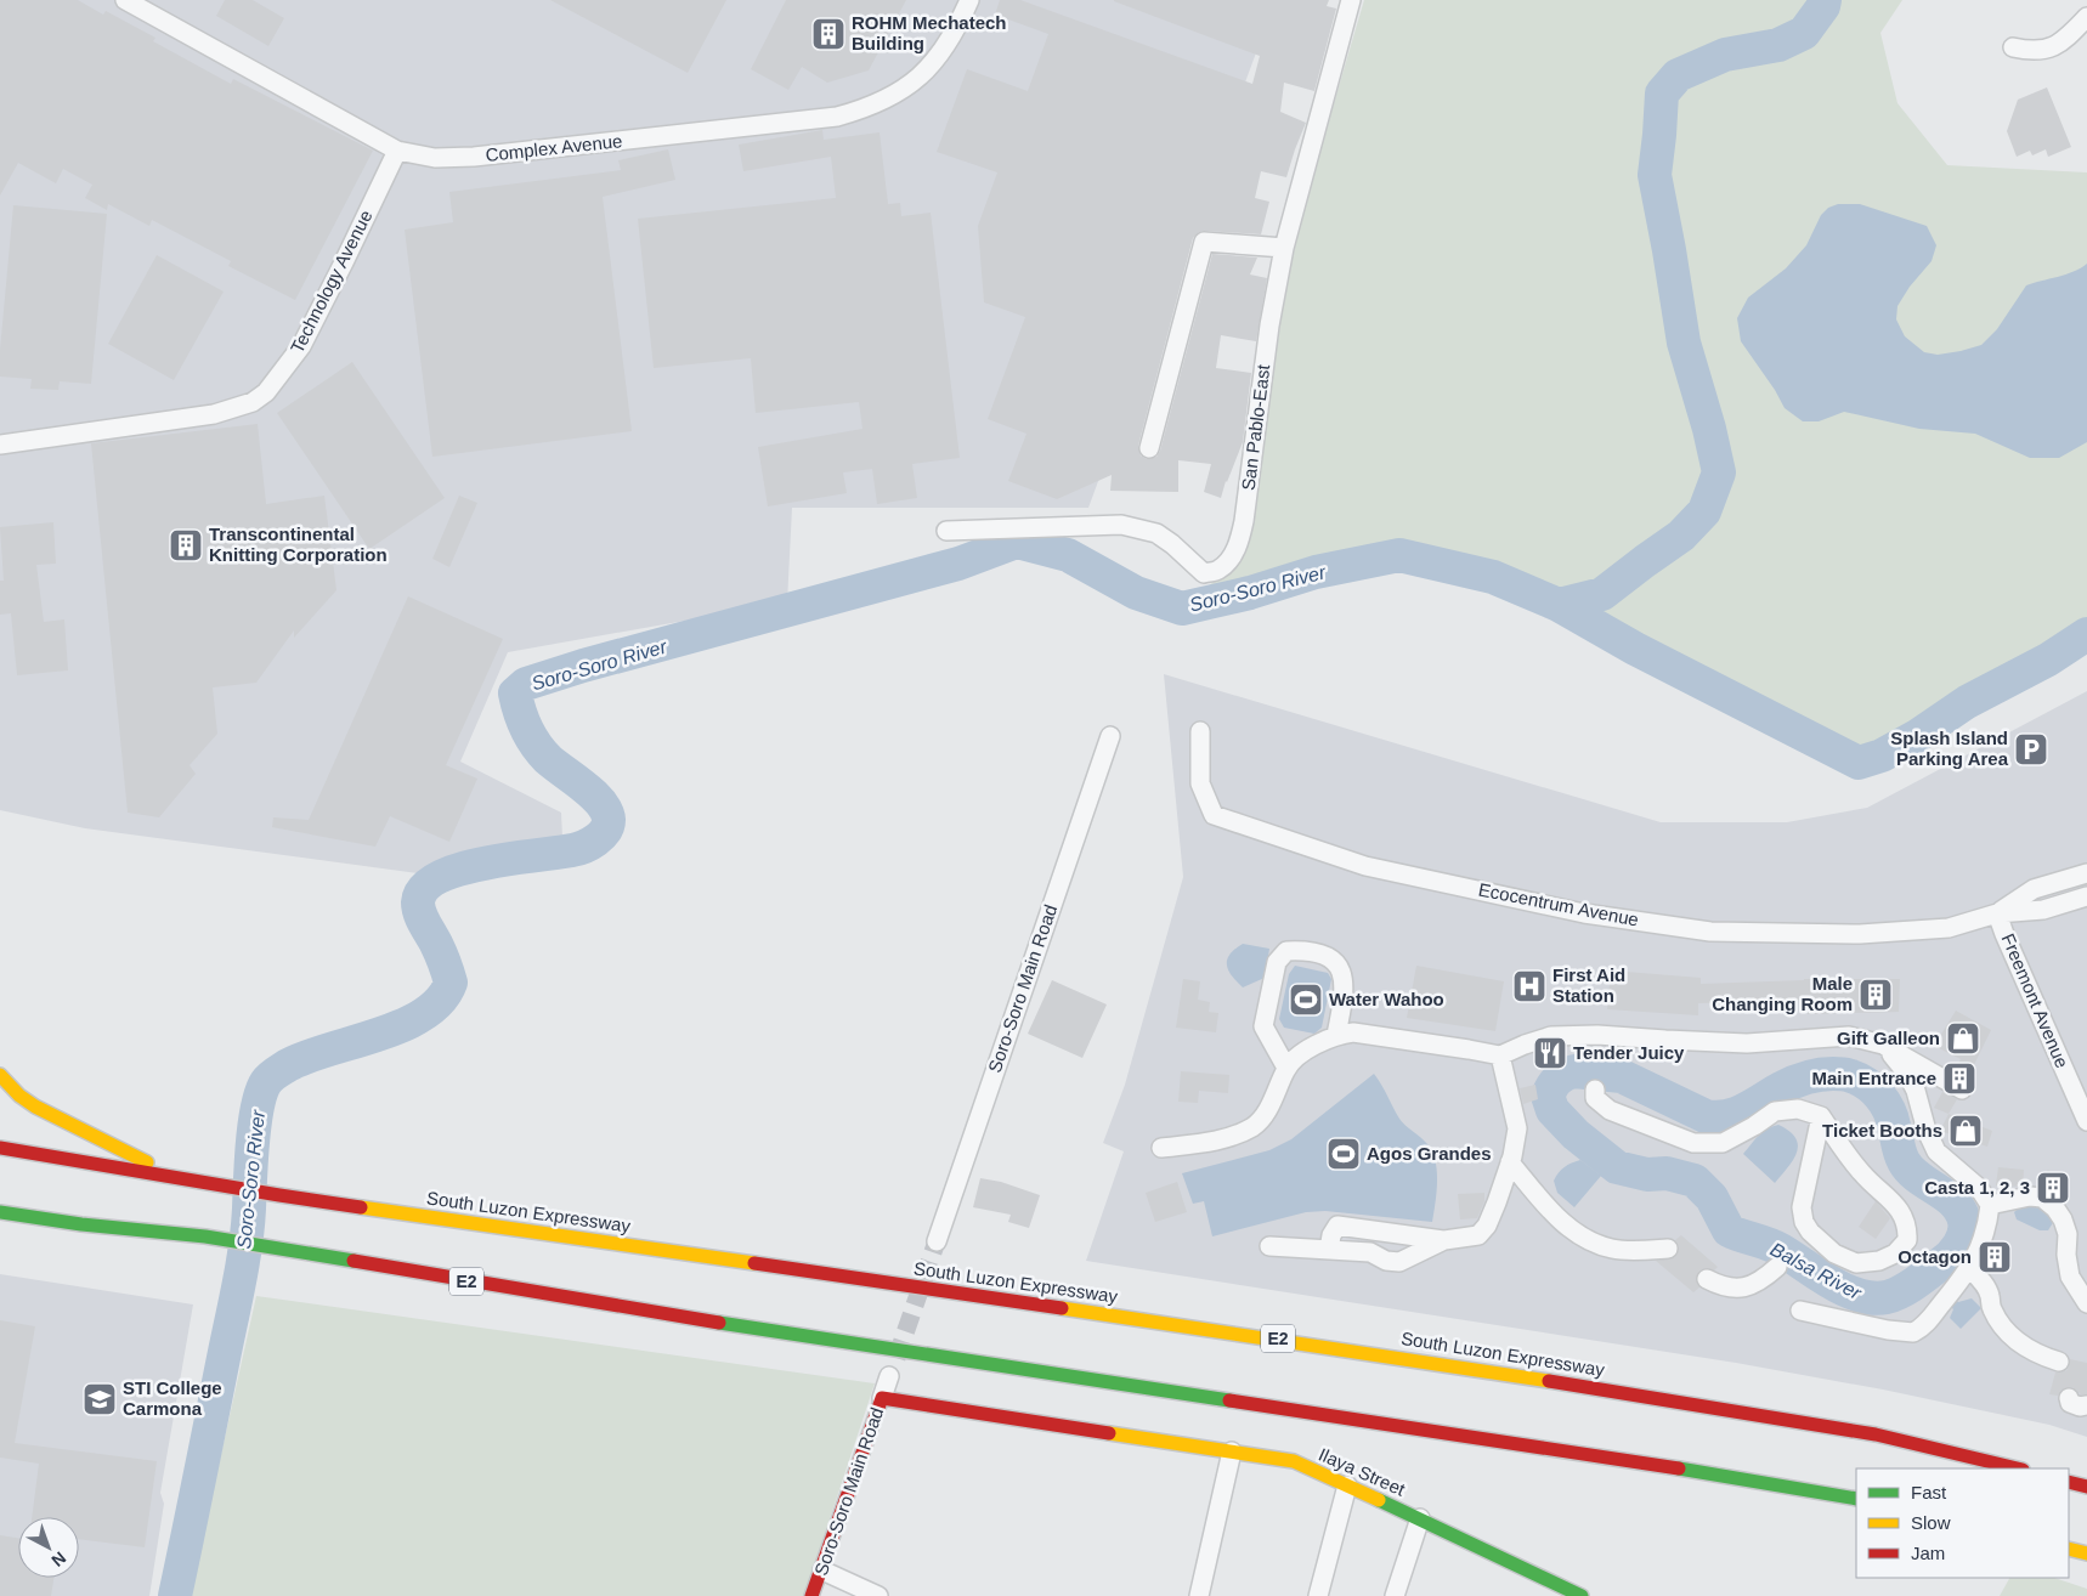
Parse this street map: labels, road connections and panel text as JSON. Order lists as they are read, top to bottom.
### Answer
{
  "streets": {
    "main road": [
      "Soro-Soro Main Road",
      "South Luzon Expressway",
      "E2",
      "Ilaya Street"
    ],
    "street": [
      "Complex Avenue",
      "Technology Avenue",
      "San Pablo-East",
      "Ecocentrum Avenue",
      "Freemont Avenue"
    ]
  },
  "crossings": [
    ["Complex Avenue", "Technology Avenue"],
    ["Ecocentrum Avenue", "Freemont Avenue"],
    ["Soro-Soro Main Road", "Ilaya Street"]
  ],
  "water": ["Soro-Soro River", "Balsa River"],
  "places": {
    "building": [
      "ROHM Mechatech Building",
      "Transcontinental Knitting Corporation",
      "Male Changing Room",
      "Main Entrance",
      "Casta 1, 2, 3",
      "Octagon"
    ],
    "parking": ["Splash Island Parking Area"],
    "hospital": ["First Aid Station"],
    "sports": ["Water Wahoo", "Agos Grandes"],
    "shop": ["Gift Galleon", "Ticket Booths"],
    "restaurant": ["Tender Juicy"],
    "school or university": ["STI College Carmona"]
  },
  "legend": ["Fast", "Slow", "Jam"],
  "north": "bottom right"
}
